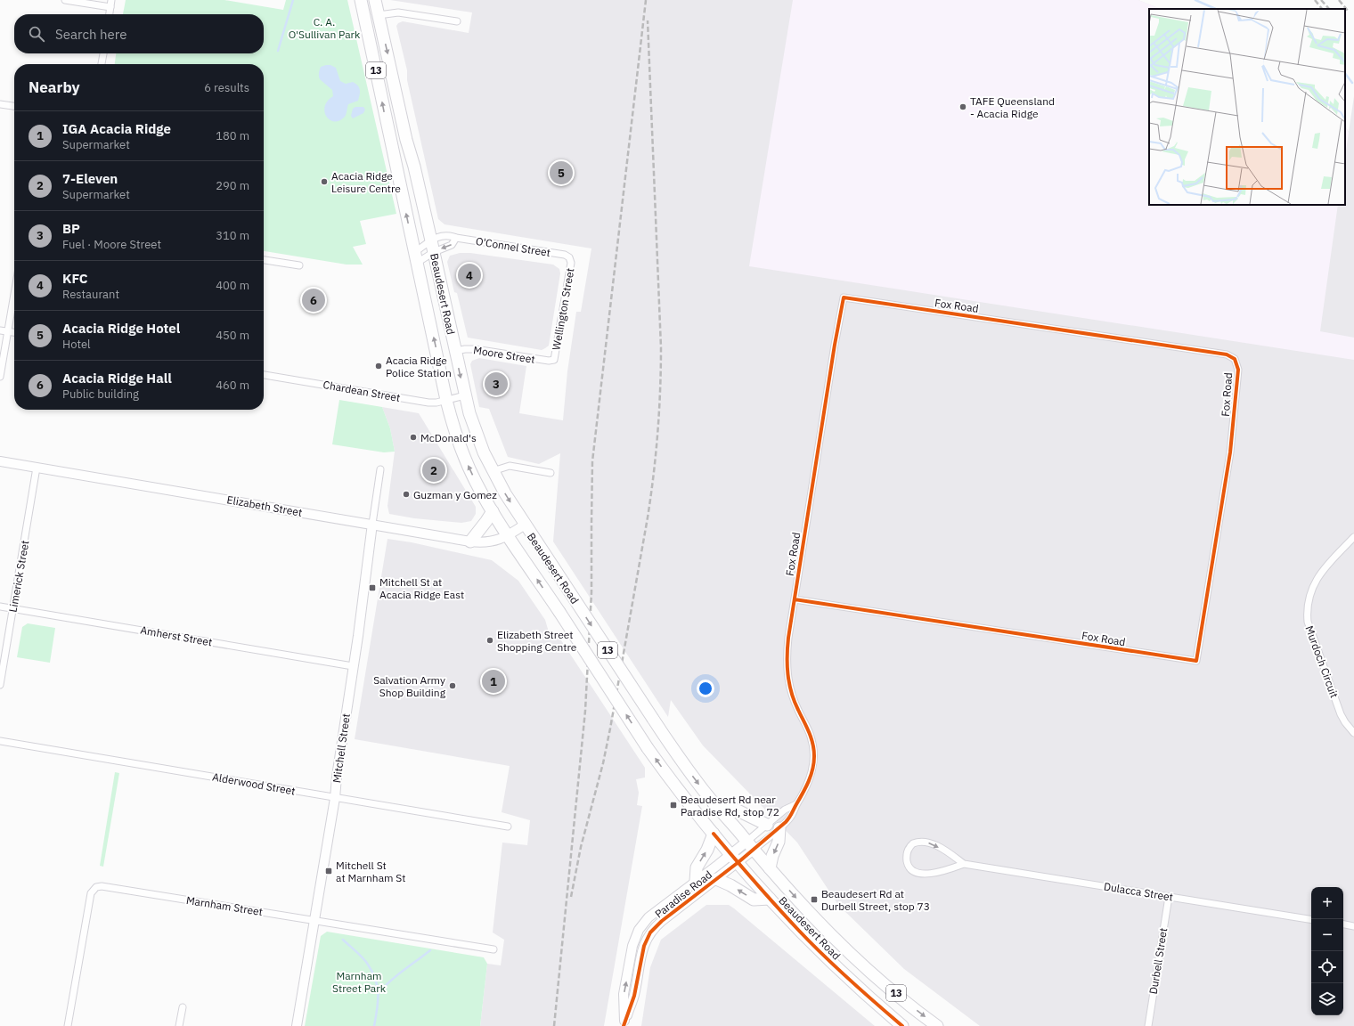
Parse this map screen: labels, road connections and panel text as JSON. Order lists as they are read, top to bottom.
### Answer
{
  "streets": {
    "highway": ["13", "Beaudesert Road"],
    "street": [
      "O'Connel Street",
      "Fox Road",
      "Wellington Street",
      "Moore Street",
      "Chardean Street",
      "Elizabeth Street",
      "Limerick Street",
      "Amherst Street",
      "Murdoch Circuit",
      "Mitchell Street",
      "Alderwood Street",
      "Dulacca Street",
      "Paradise Road",
      "Marnham Street",
      "Durbell Street"
    ]
  },
  "crossings": [
    ["O'Connel Street", "Beaudesert Road"],
    ["O'Connel Street", "Wellington Street"],
    ["Beaudesert Road", "Fox Road"],
    ["Beaudesert Road", "Moore Street"],
    ["Beaudesert Road", "Chardean Street"],
    ["Beaudesert Road", "Elizabeth Street"],
    ["Beaudesert Road", "Paradise Road"],
    ["Fox Road", "Paradise Road"],
    ["Wellington Street", "Moore Street"],
    ["Elizabeth Street", "Limerick Street"],
    ["Elizabeth Street", "Mitchell Street"],
    ["Limerick Street", "Amherst Street"],
    ["Amherst Street", "Mitchell Street"],
    ["Mitchell Street", "Alderwood Street"],
    ["Mitchell Street", "Marnham Street"],
    ["Dulacca Street", "Durbell Street"]
  ],
  "parks": ["C. A. O'Sullivan Park", "Marnham Street Park"],
  "places": {
    "other": [
      "TAFE Queensland - Acacia Ridge",
      "Acacia Ridge Leisure Centre",
      "Acacia Ridge Police Station",
      "McDonald's",
      "Guzman y Gomez",
      "Elizabeth Street Shopping Centre",
      "Salvation Army Shop Building"
    ],
    "transit": [
      "Mitchell St at Acacia Ridge East",
      "Beaudesert Rd near Paradise Rd, stop 72",
      "Mitchell St at Marnham St",
      "Beaudesert Rd at Durbell Street, stop 73"
    ]
  },
  "page": {
    "search": "Search here",
    "heading": ["Nearby", "6 results"],
    "list": [
      {
        "mark": "1",
        "name": "IGA Acacia Ridge",
        "note": "Supermarket",
        "value": "180 m"
      },
      {
        "mark": "2",
        "name": "7-Eleven",
        "note": "Supermarket",
        "value": "290 m"
      },
      {
        "mark": "3",
        "name": "BP",
        "note": "Fuel · Moore Street",
        "value": "310 m"
      },
      {
        "mark": "4",
        "name": "KFC",
        "note": "Restaurant",
        "value": "400 m"
      },
      {
        "mark": "5",
        "name": "Acacia Ridge Hotel",
        "note": "Hotel",
        "value": "450 m"
      },
      {
        "mark": "6",
        "name": "Acacia Ridge Hall",
        "note": "Public building",
        "value": "460 m"
      }
    ],
    "pins": [
      "5",
      "4",
      "6",
      "3",
      "2",
      "1"
    ],
    "map_buttons": ["+", "−"]
  }
}
